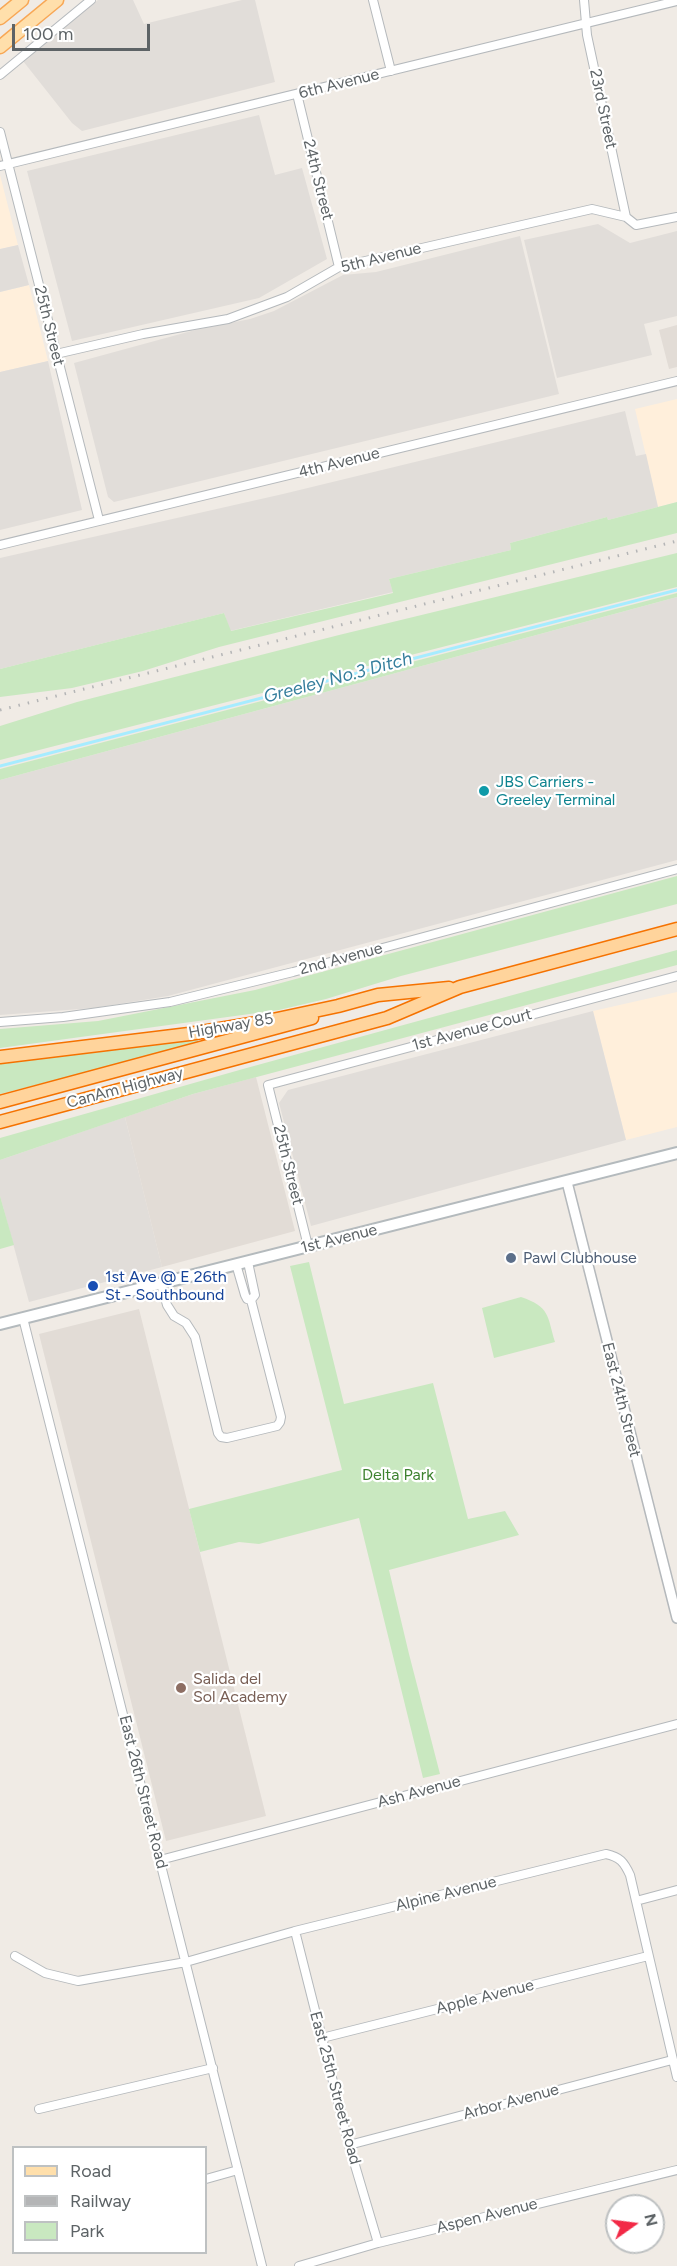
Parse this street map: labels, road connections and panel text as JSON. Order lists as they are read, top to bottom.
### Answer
{
  "streets": {
    "highway": ["Highway 85", "CanAm Highway"],
    "main road": ["1st Avenue"],
    "street": [
      "6th Avenue",
      "23rd Street",
      "24th Street",
      "5th Avenue",
      "25th Street",
      "4th Avenue",
      "2nd Avenue",
      "1st Avenue Court",
      "East 24th Street",
      "East 26th Street Road",
      "Ash Avenue",
      "Alpine Avenue",
      "Apple Avenue",
      "East 25th Street Road",
      "Arbor Avenue",
      "Aspen Avenue"
    ]
  },
  "crossings": [
    ["6th Avenue", "23rd Street"],
    ["6th Avenue", "24th Street"],
    ["6th Avenue", "25th Street"],
    ["23rd Street", "5th Avenue"],
    ["24th Street", "5th Avenue"],
    ["5th Avenue", "25th Street"],
    ["25th Street", "4th Avenue"],
    ["25th Street", "1st Avenue Court"],
    ["25th Street", "1st Avenue"],
    ["Highway 85", "CanAm Highway"],
    ["1st Avenue", "East 24th Street"],
    ["1st Avenue", "East 26th Street Road"],
    ["East 26th Street Road", "Ash Avenue"],
    ["East 26th Street Road", "Alpine Avenue"],
    ["Alpine Avenue", "Apple Avenue"],
    ["Alpine Avenue", "East 25th Street Road"],
    ["Alpine Avenue", "Arbor Avenue"],
    ["Apple Avenue", "East 25th Street Road"],
    ["East 25th Street Road", "Arbor Avenue"],
    ["East 25th Street Road", "Aspen Avenue"]
  ],
  "water": ["Greeley No.3 Ditch"],
  "parks": ["Delta Park"],
  "places": [
    "JBS Carriers - Greeley Terminal",
    "Pawl Clubhouse",
    "1st Ave @ E 26th St - Southbound",
    "Salida del Sol Academy"
  ],
  "legend": ["Road", "Railway", "Park"],
  "scale_bar": "100 m",
  "north": "right"
}
